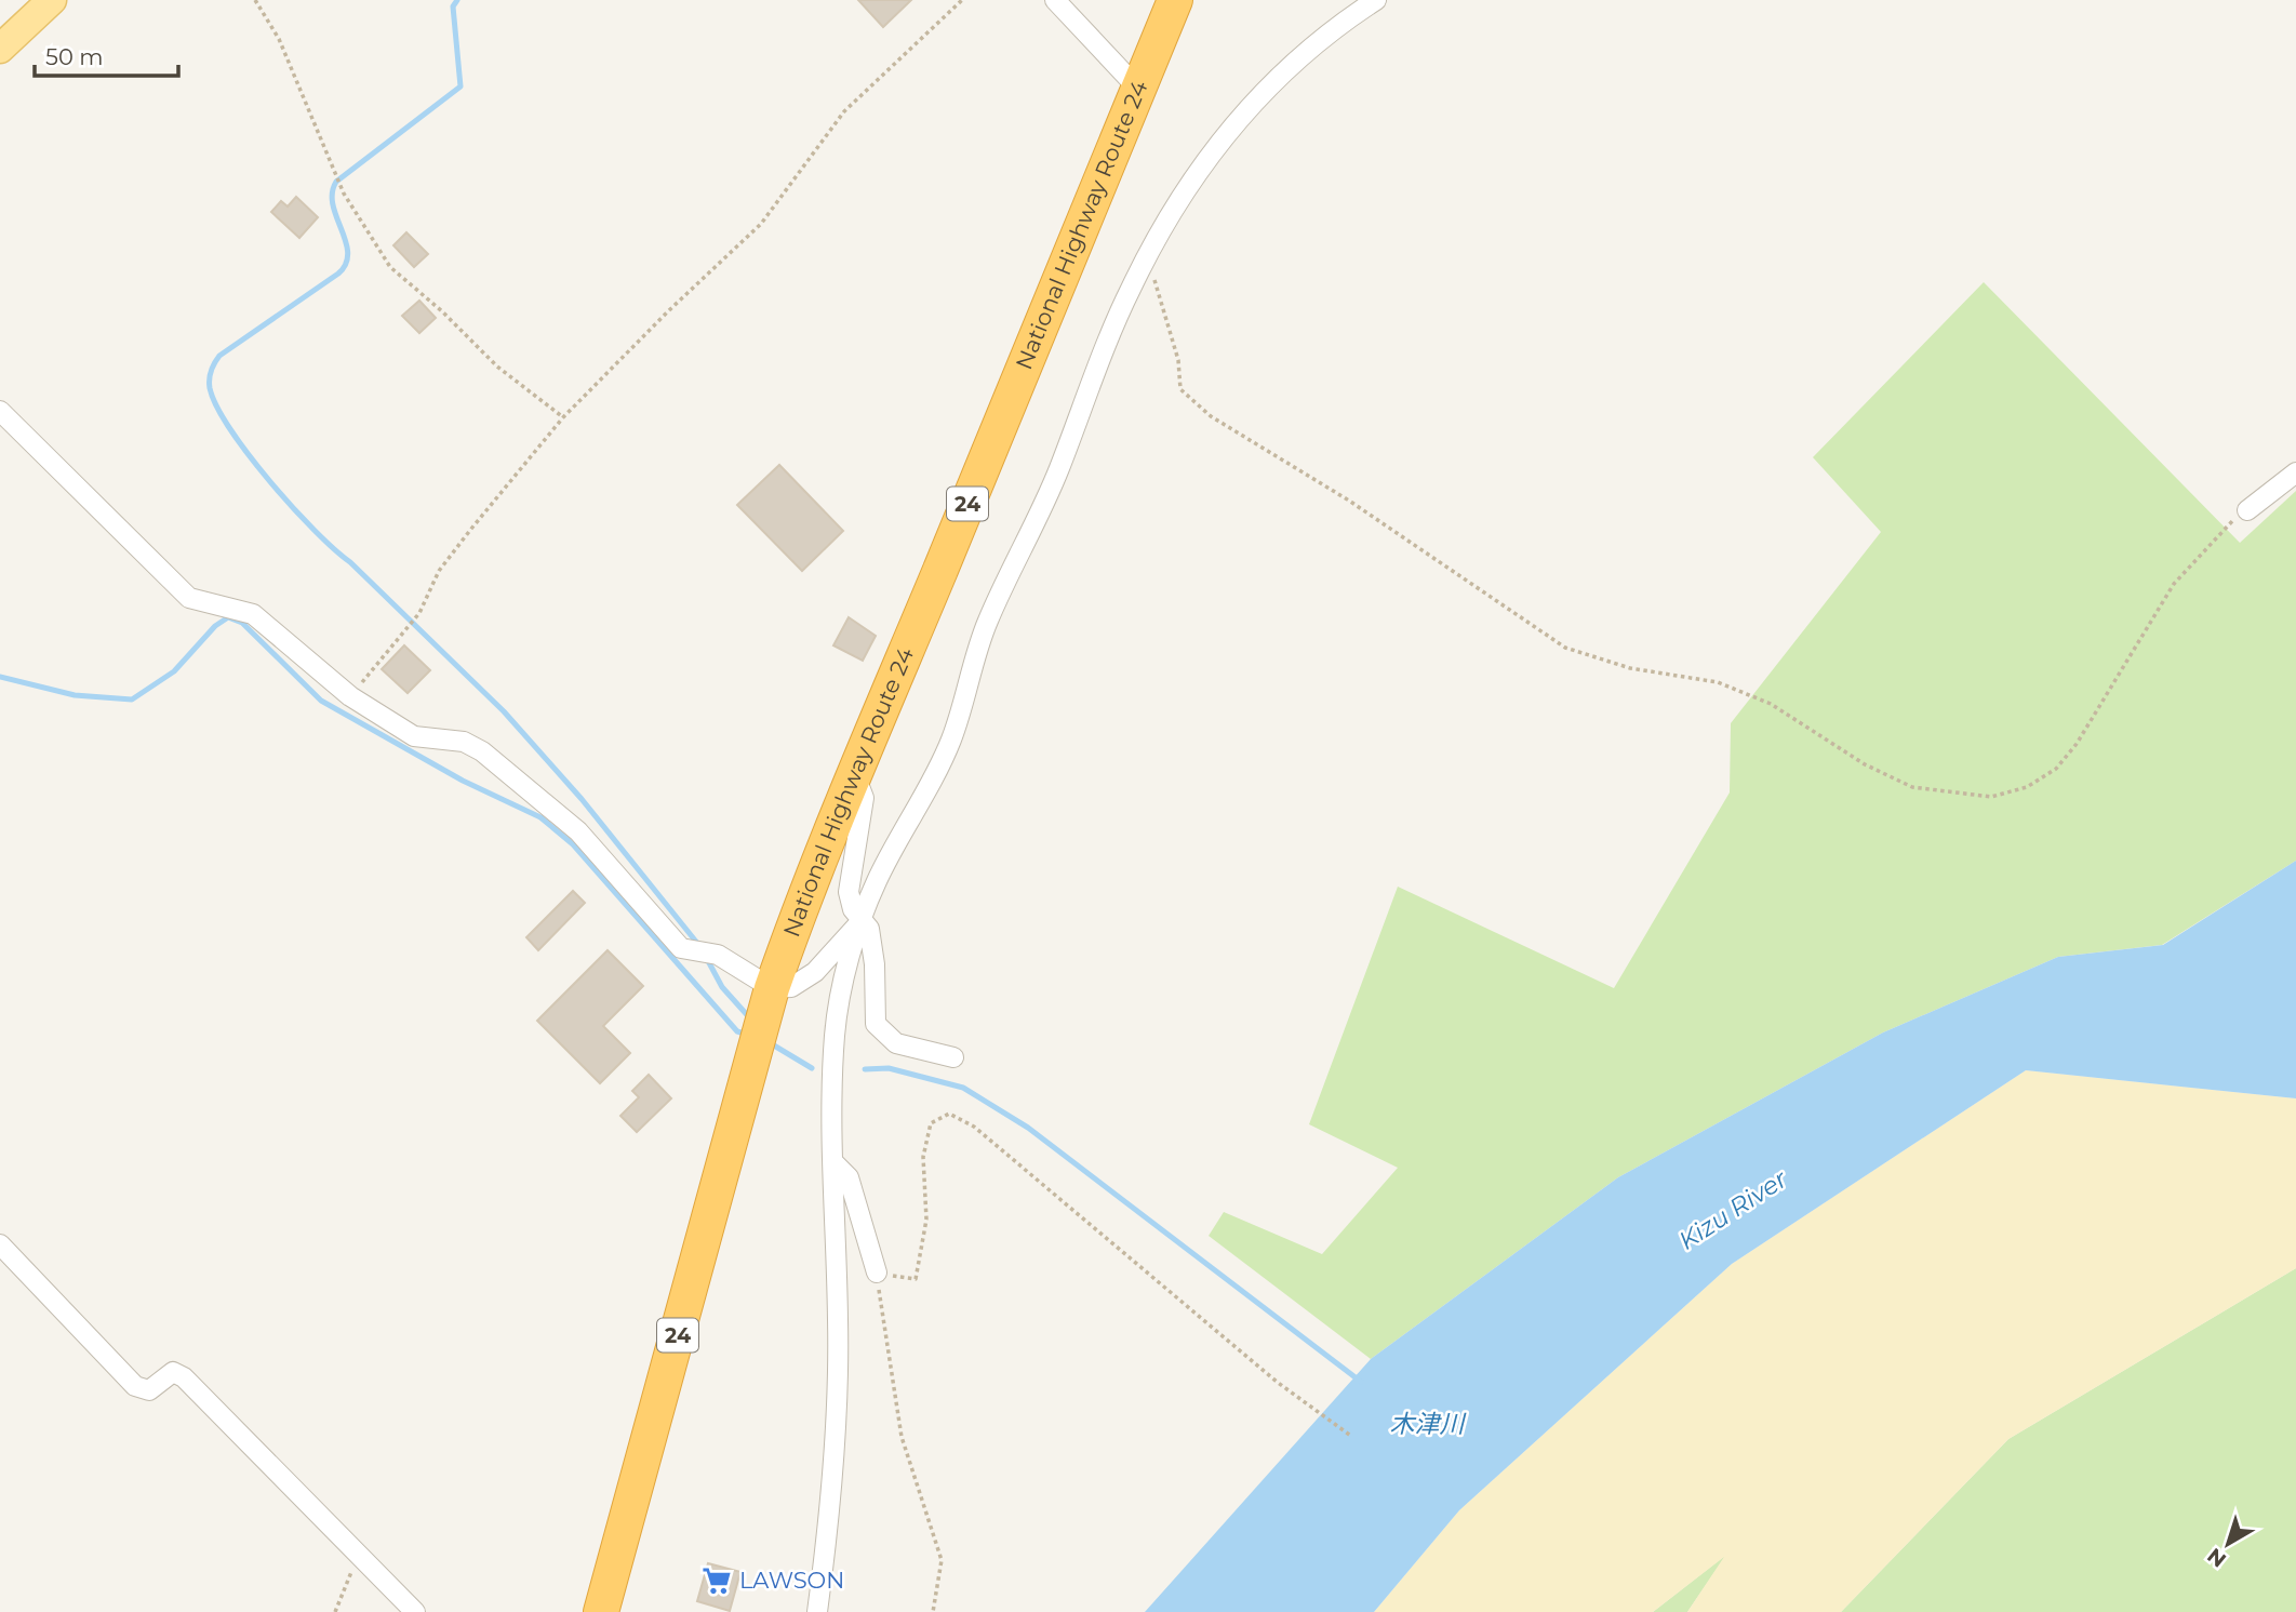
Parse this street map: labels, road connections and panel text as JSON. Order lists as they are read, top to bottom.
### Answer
{
  "streets": {
    "highway": ["National Highway Route 24", "24"]
  },
  "water": ["Kizu River", "木津川"],
  "places": {
    "supermarket": ["LAWSON"]
  },
  "scale_bar": "50 m",
  "north": "bottom left"
}
